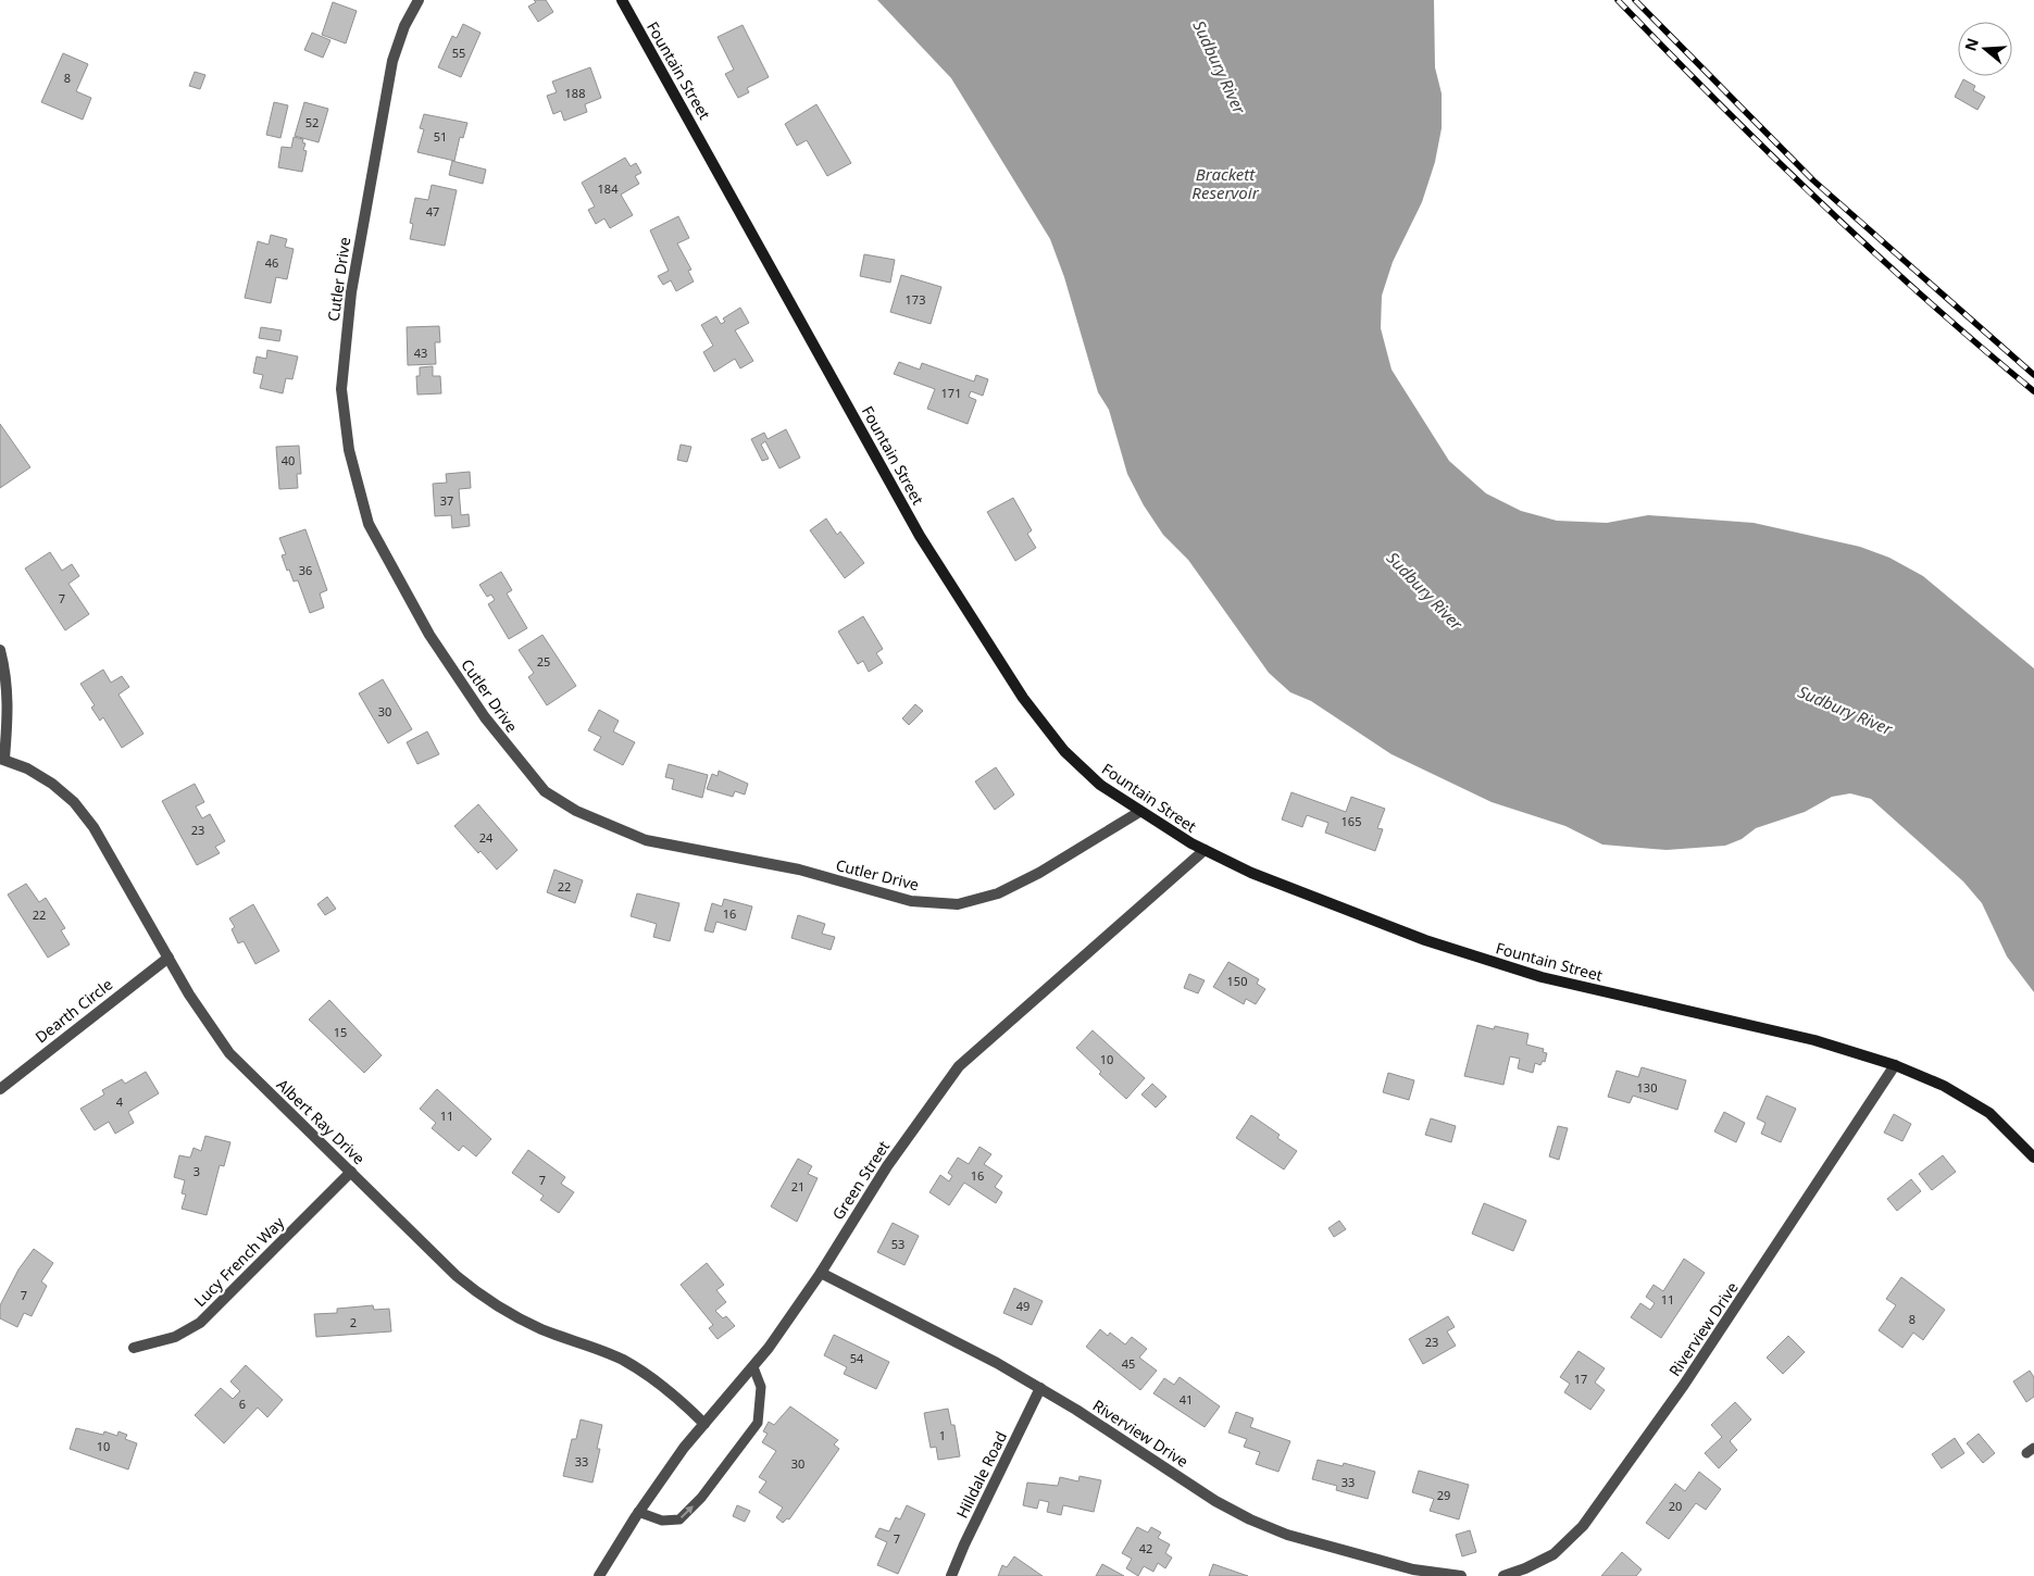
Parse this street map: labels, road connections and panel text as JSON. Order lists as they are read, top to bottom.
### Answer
{
  "streets": {
    "street": [
      "Fountain Street",
      "Cutler Drive",
      "Dearth Circle",
      "Albert Ray Drive",
      "Green Street",
      "Lucy French Way",
      "Riverview Drive",
      "Hilldale Road"
    ]
  },
  "crossings": [
    ["Fountain Street", "Cutler Drive"],
    ["Fountain Street", "Green Street"],
    ["Fountain Street", "Riverview Drive"],
    ["Dearth Circle", "Albert Ray Drive"],
    ["Albert Ray Drive", "Green Street"],
    ["Albert Ray Drive", "Lucy French Way"],
    ["Green Street", "Riverview Drive"],
    ["Riverview Drive", "Hilldale Road"]
  ],
  "water": ["Sudbury River", "Brackett Reservoir"],
  "house_numbers": [
    "55",
    "8",
    "188",
    "52",
    "51",
    "184",
    "47",
    "46",
    "173",
    "43",
    "171",
    "40",
    "37",
    "36",
    "7",
    "25",
    "30",
    "165",
    "23",
    "24",
    "22",
    "16",
    "22",
    "150",
    "15",
    "10",
    "130",
    "4",
    "11",
    "3",
    "16",
    "7",
    "21",
    "53",
    "7",
    "11",
    "49",
    "8",
    "2",
    "23",
    "54",
    "45",
    "17",
    "41",
    "6",
    "1",
    "10",
    "33",
    "30",
    "33",
    "29",
    "20",
    "7",
    "42"
  ],
  "north": "left"
}
